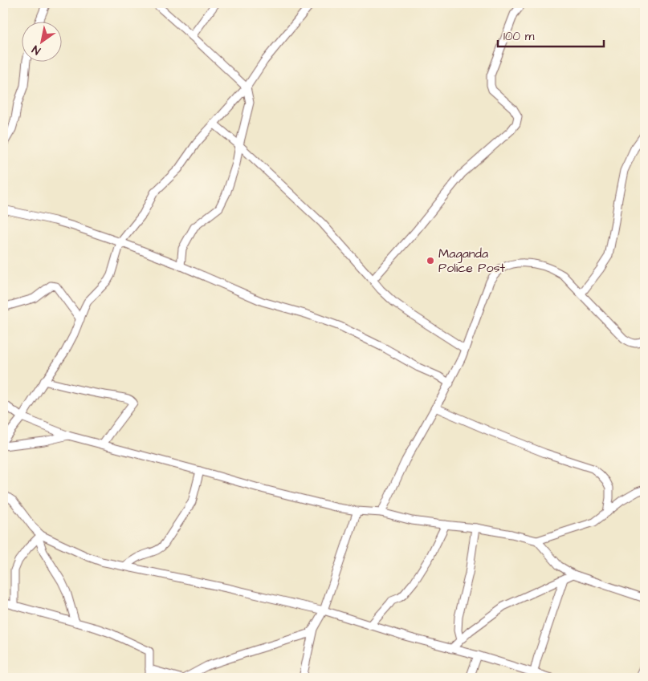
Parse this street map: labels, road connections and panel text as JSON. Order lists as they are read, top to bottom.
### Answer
{
  "places": ["Maganda Police Post"],
  "scale_bar": "100 m",
  "north": "bottom left"
}
